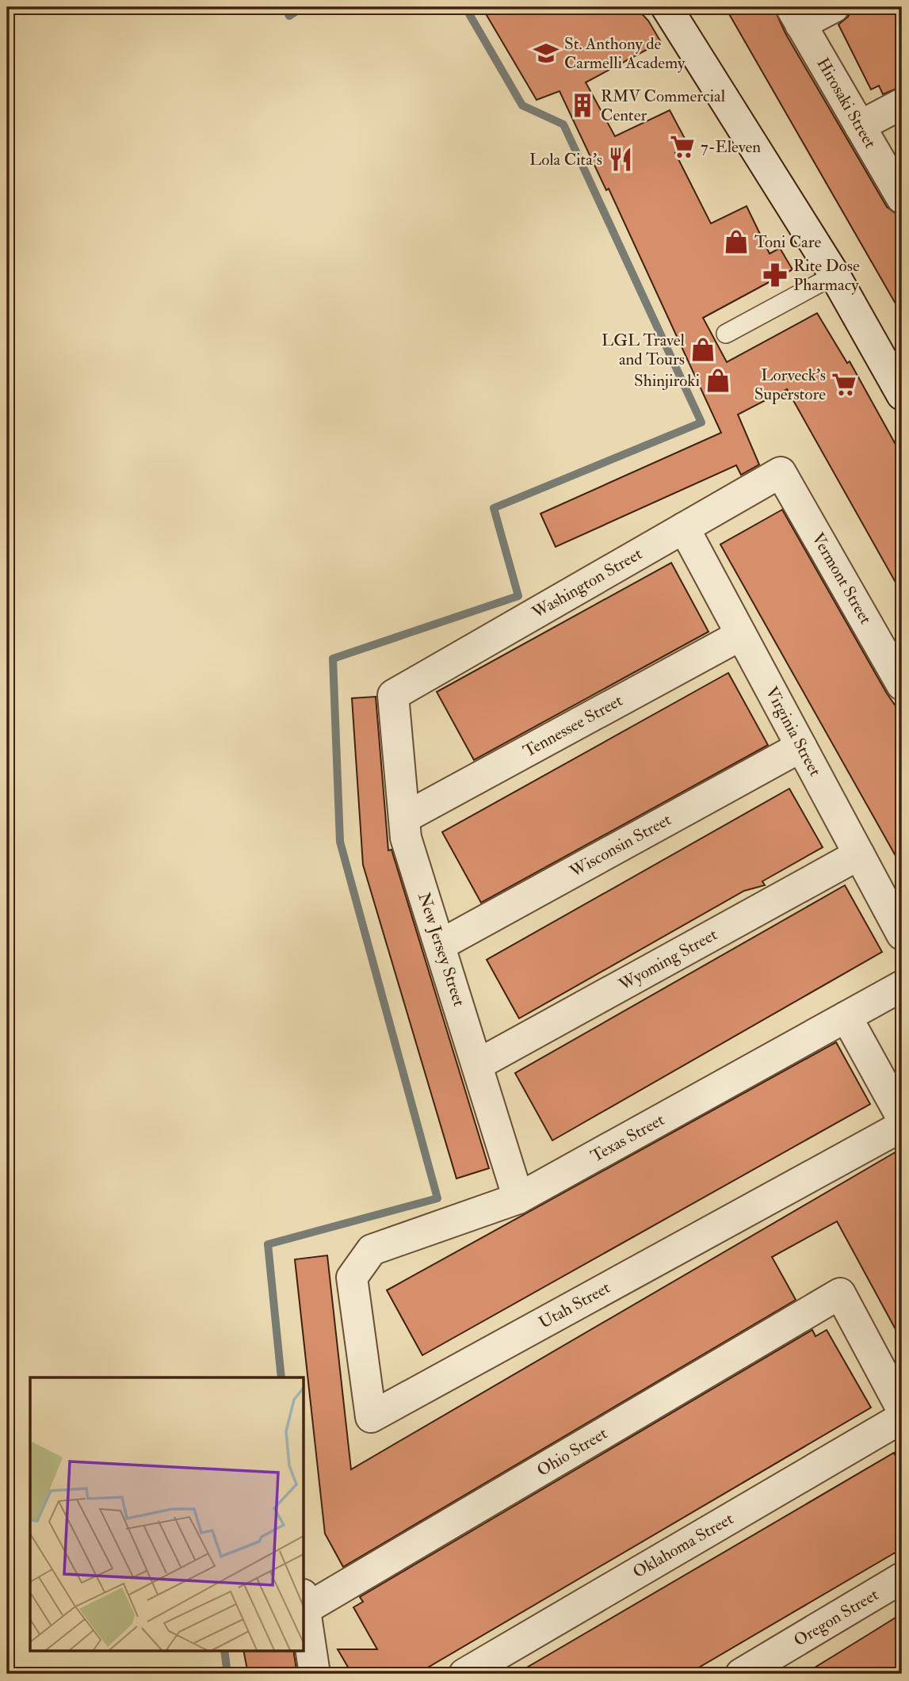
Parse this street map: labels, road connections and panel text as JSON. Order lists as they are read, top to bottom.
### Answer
{
  "streets": {
    "street": [
      "Hirosaki Street",
      "Vermont Street",
      "Washington Street",
      "Tennessee Street",
      "Virginia Street",
      "Wisconsin Street",
      "New Jersey Street",
      "Wyoming Street",
      "Texas Street",
      "Utah Street",
      "Ohio Street",
      "Oklahoma Street",
      "Oregon Street"
    ]
  },
  "crossings": [
    ["Vermont Street", "Washington Street"],
    ["Washington Street", "Virginia Street"],
    ["Washington Street", "New Jersey Street"],
    ["Tennessee Street", "Virginia Street"],
    ["Tennessee Street", "New Jersey Street"],
    ["Virginia Street", "Wisconsin Street"],
    ["Virginia Street", "Wyoming Street"],
    ["Wisconsin Street", "New Jersey Street"],
    ["New Jersey Street", "Wyoming Street"],
    ["New Jersey Street", "Texas Street"],
    ["Texas Street", "Utah Street"]
  ],
  "places": {
    "school or university": ["St. Anthony de Carmelli Academy"],
    "building": ["RMV Commercial Center"],
    "supermarket": ["7-Eleven", "Lorveck's Superstore"],
    "restaurant": ["Lola Cita's"],
    "shop": ["Toni Care", "LGL Travel and Tours", "Shinjiroki"],
    "pharmacy": ["Rite Dose Pharmacy"]
  }
}
